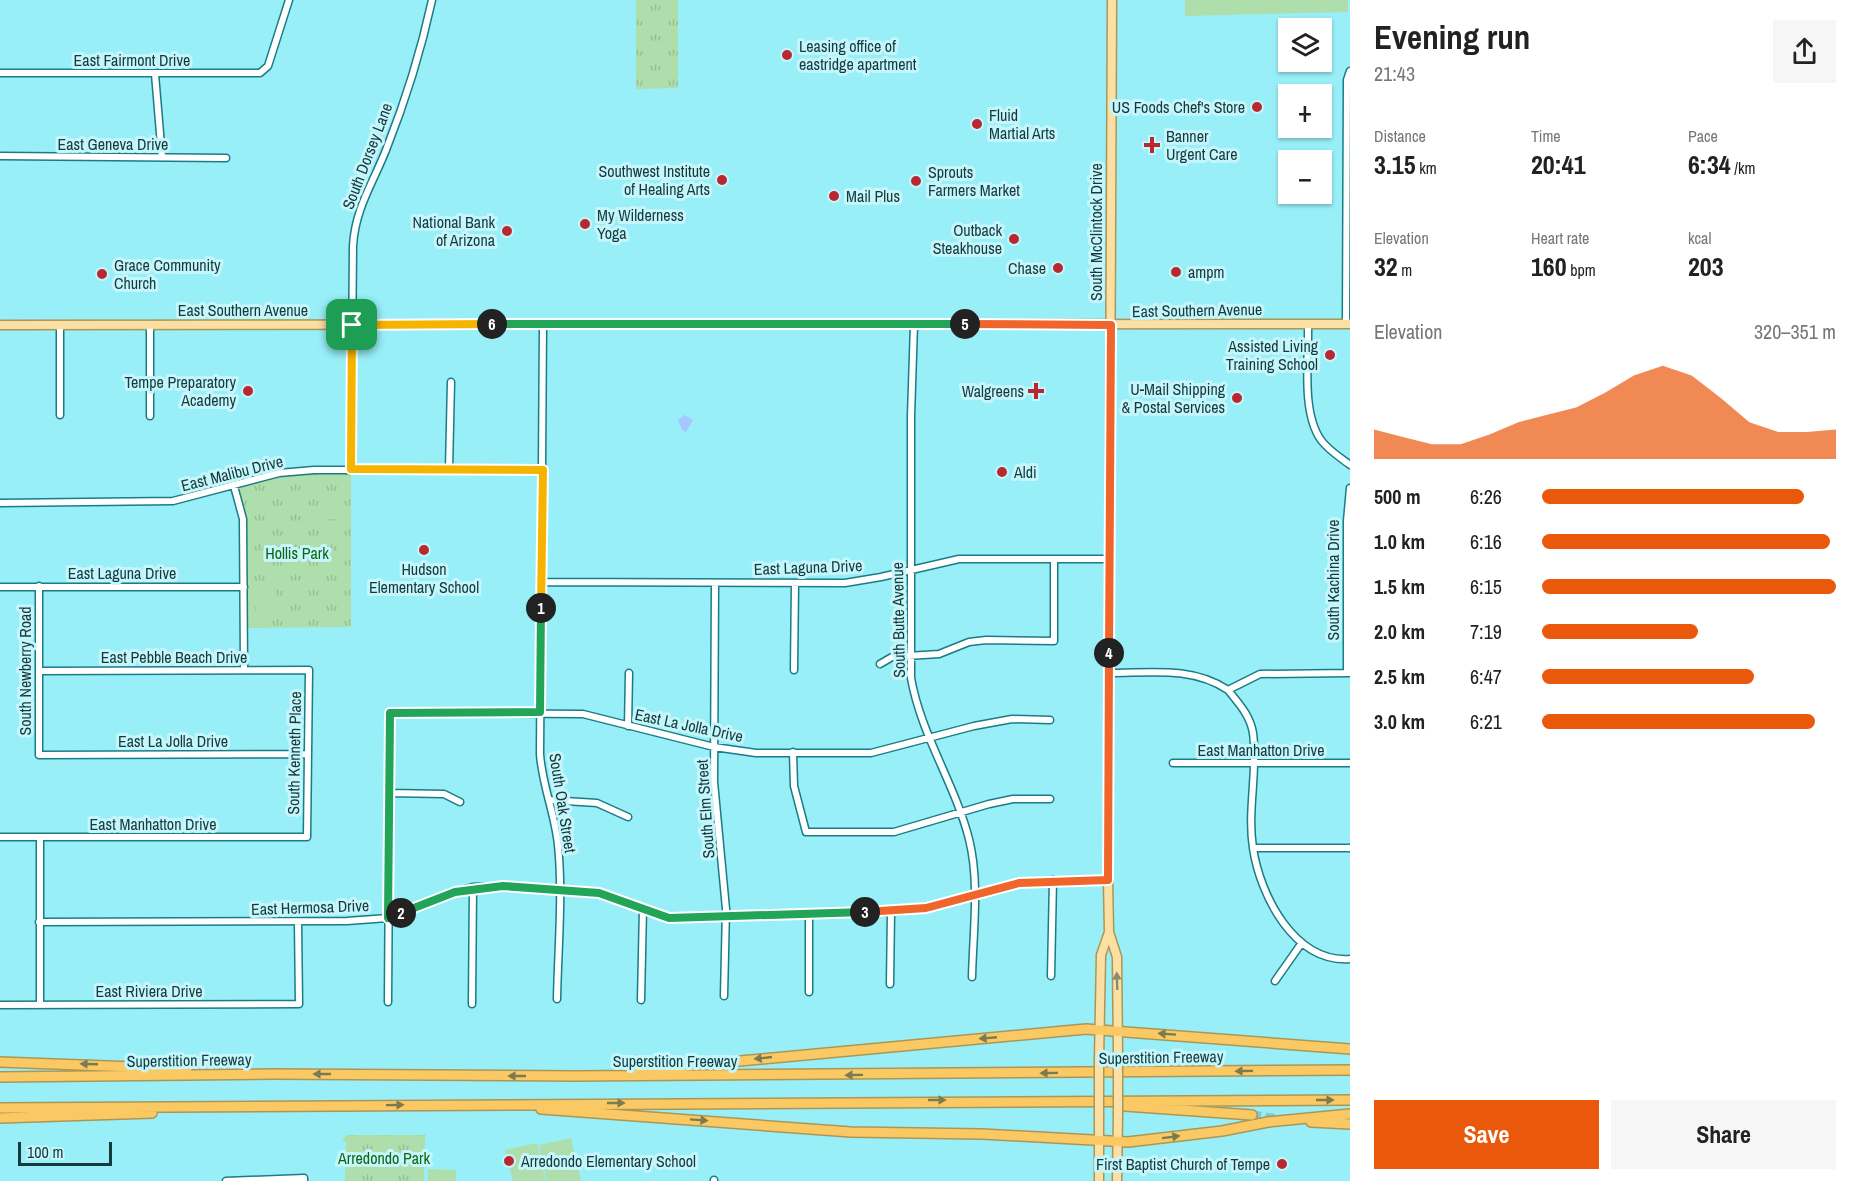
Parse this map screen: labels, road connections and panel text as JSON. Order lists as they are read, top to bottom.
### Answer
{
  "streets": {
    "highway": ["Superstition Freeway"],
    "main road": ["South McClintock Drive", "East Southern Avenue"],
    "street": [
      "East Fairmont Drive",
      "East Geneva Drive",
      "South Dorsey Lane",
      "East Malibu Drive",
      "East Laguna Drive",
      "South Kachina Drive",
      "South Butte Avenue",
      "East Pebble Beach Drive",
      "South Newberry Road",
      "East La Jolla Drive",
      "East Manhatton Drive",
      "South Kenneth Place",
      "South Oak Street",
      "South Elm Street",
      "East Hermosa Drive",
      "East Riviera Drive"
    ]
  },
  "crossings": [
    ["South Dorsey Lane", "East Southern Avenue"],
    ["South Dorsey Lane", "East Malibu Drive"],
    ["South McClintock Drive", "East Southern Avenue"],
    ["South McClintock Drive", "East Laguna Drive"],
    ["South McClintock Drive", "East Hermosa Drive"],
    ["East Southern Avenue", "South Butte Avenue"],
    ["East Southern Avenue", "South Oak Street"],
    ["East Malibu Drive", "South Oak Street"],
    ["East Laguna Drive", "South Butte Avenue"],
    ["East Laguna Drive", "South Newberry Road"],
    ["East Laguna Drive", "South Oak Street"],
    ["East Laguna Drive", "South Elm Street"],
    ["South Butte Avenue", "East La Jolla Drive"],
    ["South Butte Avenue", "East Hermosa Drive"],
    ["East Pebble Beach Drive", "South Newberry Road"],
    ["East Pebble Beach Drive", "South Kenneth Place"],
    ["South Newberry Road", "East La Jolla Drive"],
    ["East La Jolla Drive", "South Kenneth Place"],
    ["East La Jolla Drive", "South Oak Street"],
    ["East La Jolla Drive", "South Elm Street"],
    ["East Manhatton Drive", "South Kenneth Place"],
    ["South Oak Street", "East Hermosa Drive"],
    ["South Elm Street", "East Hermosa Drive"],
    ["East Hermosa Drive", "East Riviera Drive"]
  ],
  "parks": ["Hollis Park", "Arredondo Park"],
  "places": {
    "other": [
      "Leasing office of eastridge apartment",
      "US Foods Chef's Store",
      "Fluid Martial Arts",
      "Southwest Institute of Healing Arts",
      "Sprouts Farmers Market",
      "Mail Plus",
      "My Wilderness Yoga",
      "National Bank of Arizona",
      "Outback Steakhouse",
      "Chase",
      "ampm",
      "Grace Community Church",
      "Assisted Living Training School",
      "Tempe Preparatory Academy",
      "U-Mail Shipping & Postal Services",
      "Aldi",
      "Hudson Elementary School",
      "Arredondo Elementary School",
      "First Baptist Church of Tempe"
    ],
    "health": ["Banner Urgent Care", "Walgreens"]
  },
  "scale_bar": "100 m",
  "page": {
    "heading": ["Evening run", "21:43"],
    "map_buttons": ["+", "−"],
    "stats": [
      ["Distance", "3.15 km"],
      ["Time", "20:41"],
      ["Pace", "6:34 /km"],
      ["Elevation", "32 m"],
      ["Heart rate", "160 bpm"],
      ["kcal", "203"]
    ],
    "chart": ["Elevation", "320–351 m"],
    "pins": [
      "5",
      "6",
      "1",
      "4",
      "3",
      "2"
    ],
    "list": [
      {
        "name": "500 m",
        "note": "6:26"
      },
      {
        "name": "1.0 km",
        "note": "6:16"
      },
      {
        "name": "1.5 km",
        "note": "6:15"
      },
      {
        "name": "2.0 km",
        "note": "7:19"
      },
      {
        "name": "2.5 km",
        "note": "6:47"
      },
      {
        "name": "3.0 km",
        "note": "6:21"
      }
    ],
    "buttons": ["Save", "Share"],
    "scale": "100 m"
  }
}
